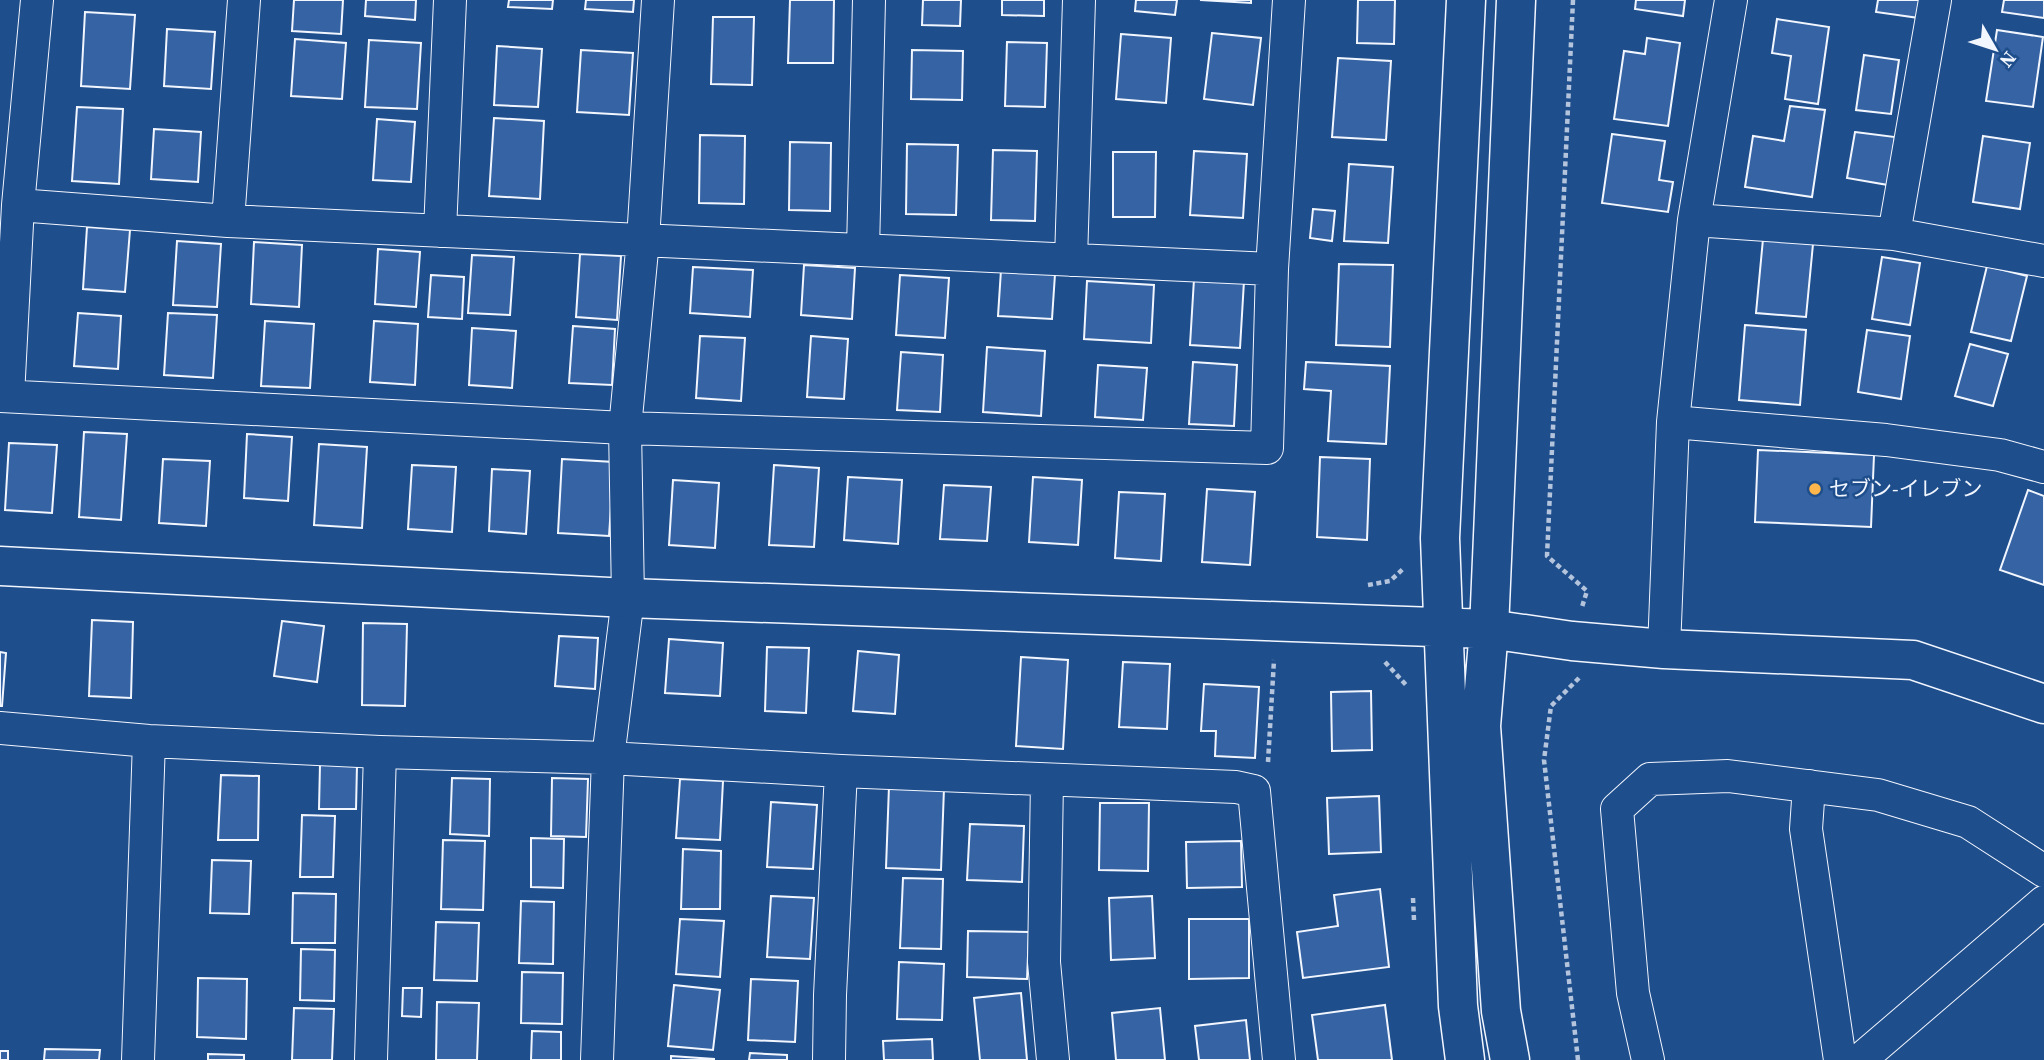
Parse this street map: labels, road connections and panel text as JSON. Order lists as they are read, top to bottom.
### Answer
{
  "places": ["セブン-イレブン"],
  "north": "bottom right"
}
